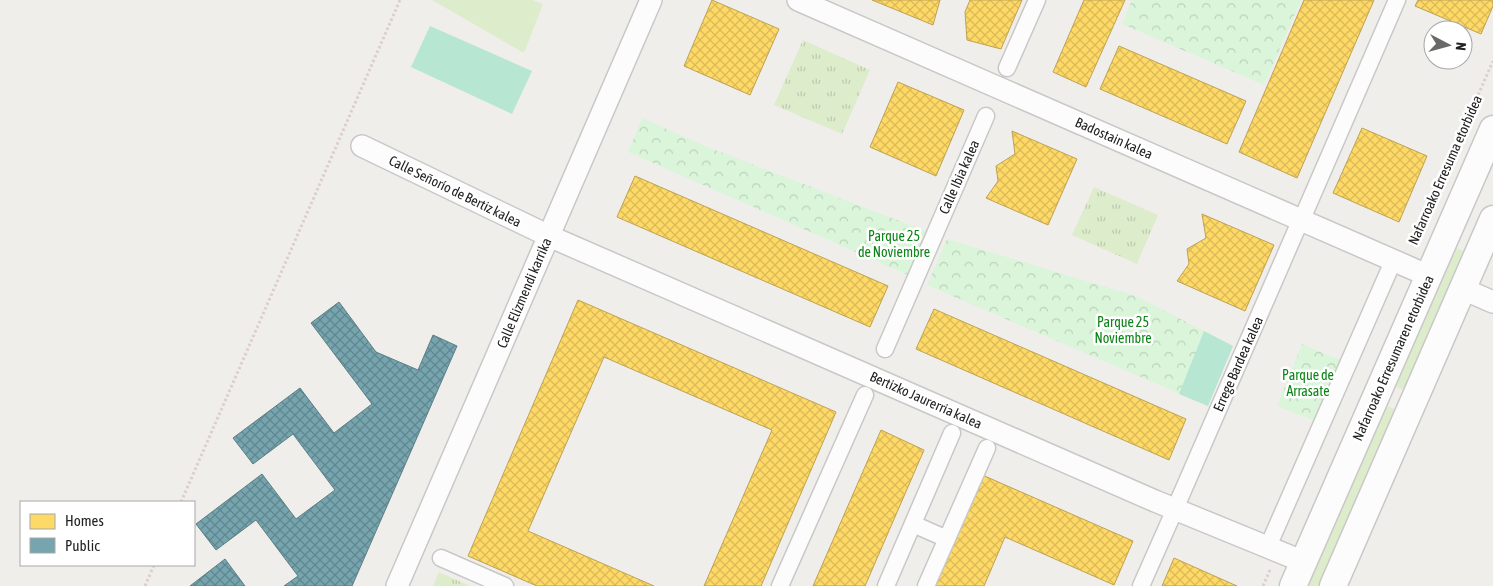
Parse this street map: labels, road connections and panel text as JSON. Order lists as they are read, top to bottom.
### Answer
{
  "streets": {
    "street": [
      "Badostain kalea",
      "Calle Ibia kalea",
      "Calle Señorío de Bertiz kalea",
      "Calle Elizmendi karrika",
      "Nafarroako Erresumaren etorbidea",
      "Errege Bardea kalea",
      "Bertizko Jaurerria kalea"
    ],
    "path": ["Nafarroako Erresuma etorbidea"]
  },
  "crossings": [
    ["Badostain kalea", "Nafarroako Erresumaren etorbidea"],
    ["Calle Señorío de Bertiz kalea", "Calle Elizmendi karrika"],
    ["Calle Señorío de Bertiz kalea", "Bertizko Jaurerria kalea"],
    ["Calle Elizmendi karrika", "Bertizko Jaurerria kalea"],
    ["Nafarroako Erresumaren etorbidea", "Bertizko Jaurerria kalea"]
  ],
  "parks": ["Parque 25 de Noviembre", "Parque 25 Noviembre", "Parque de Arrasate"],
  "legend": ["Homes", "Public"],
  "north": "right"
}
